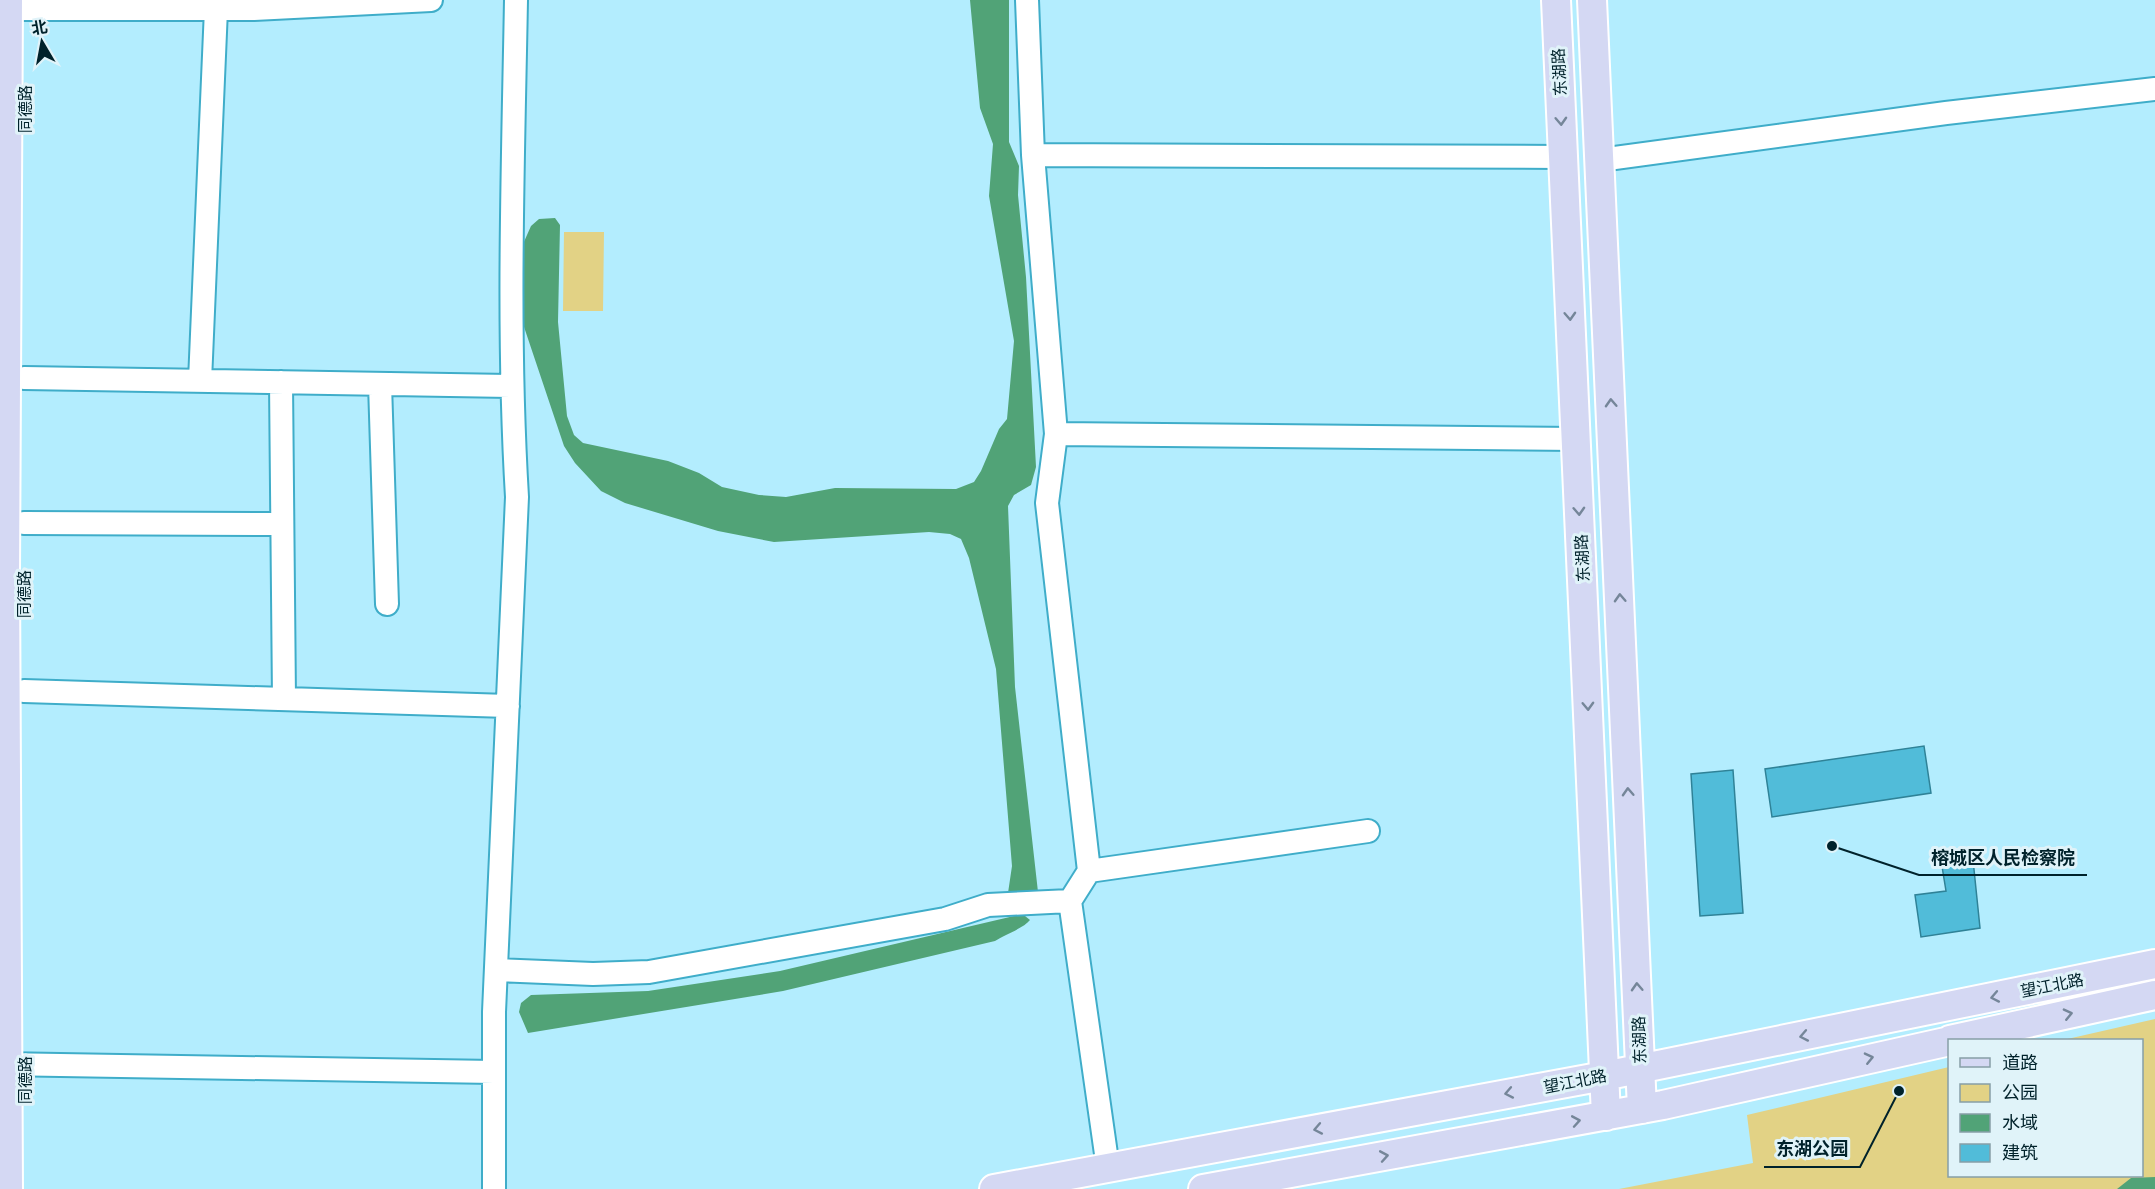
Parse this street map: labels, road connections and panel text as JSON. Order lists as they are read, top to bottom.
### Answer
{
  "streets": {
    "main road": ["东湖路", "同德路", "望江北路"]
  },
  "crossings": [
    ["东湖路", "望江北路"]
  ],
  "places": ["榕城区人民检察院", "东湖公园"],
  "legend": [
    "道路",
    "公园",
    "水域",
    "建筑"
  ],
  "north": "top"
}
